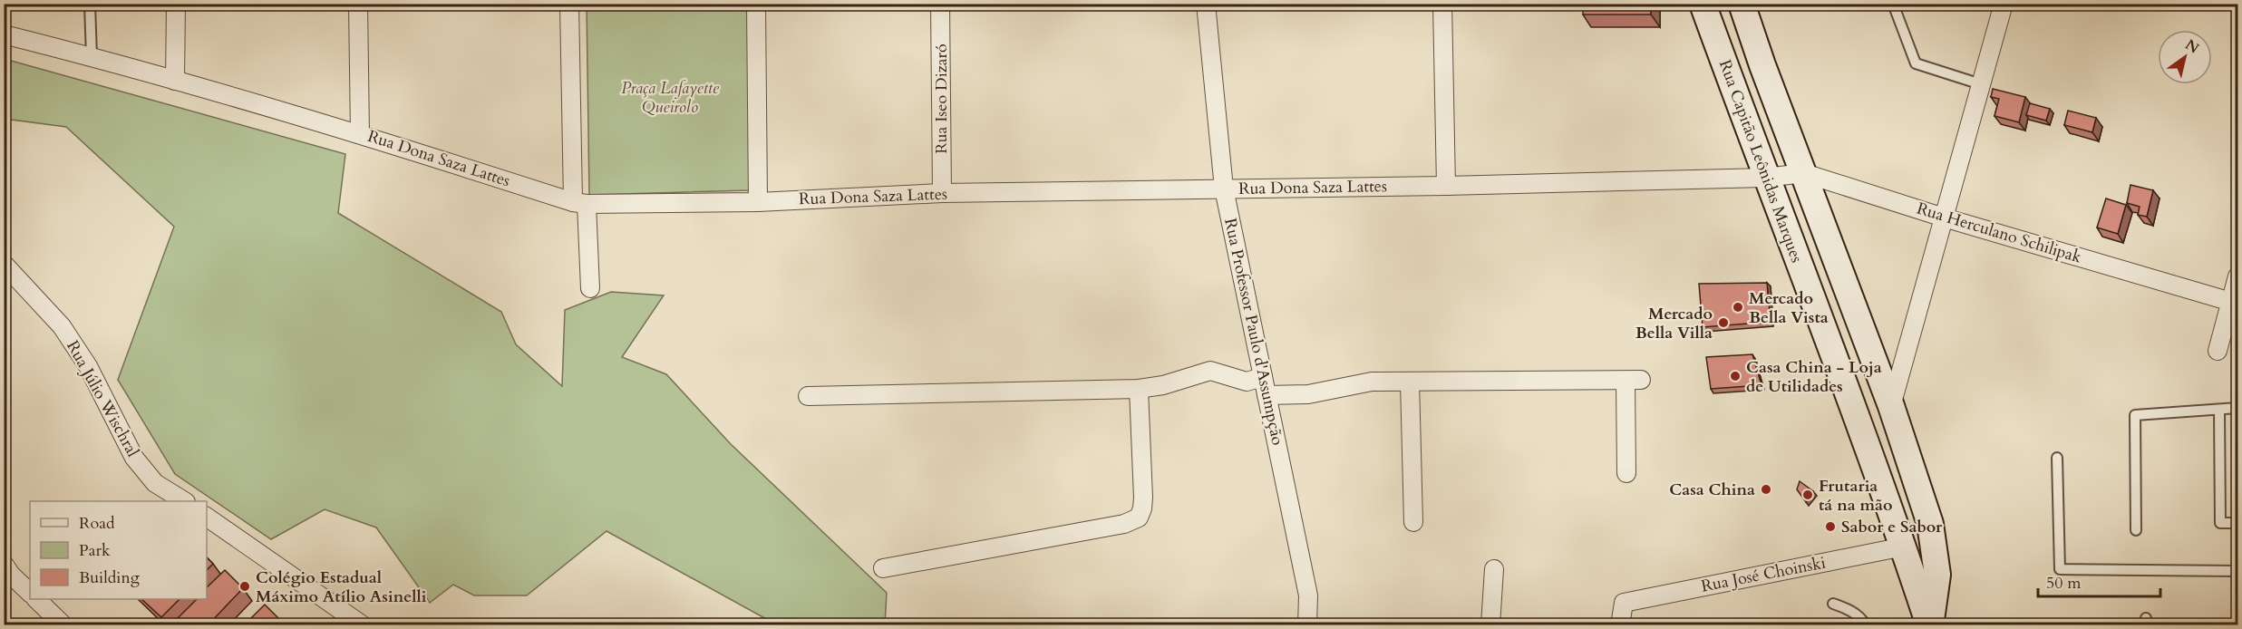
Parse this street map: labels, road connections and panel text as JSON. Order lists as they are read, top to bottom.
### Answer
{
  "streets": {
    "main road": ["Rua Capitão Leônidas Marques"],
    "street": [
      "Rua Iseo Dizaró",
      "Rua Dona Saza Lattes",
      "Rua Herculano Schilipak",
      "Rua Professor Paulo d'Assumpção",
      "Rua Júlio Wischral",
      "Rua José Choinski"
    ]
  },
  "crossings": [
    ["Rua Iseo Dizaró", "Rua Dona Saza Lattes"],
    ["Rua Dona Saza Lattes", "Rua Capitão Leônidas Marques"],
    ["Rua Dona Saza Lattes", "Rua Herculano Schilipak"],
    ["Rua Dona Saza Lattes", "Rua Professor Paulo d'Assumpção"],
    ["Rua Capitão Leônidas Marques", "Rua Herculano Schilipak"],
    ["Rua Capitão Leônidas Marques", "Rua José Choinski"]
  ],
  "parks": ["Praça Lafayette Queirolo"],
  "places": [
    "Mercado Bella Vista",
    "Mercado Bella Villa",
    "Casa China - Loja de Utilidades",
    "Casa China",
    "Frutaria tá na mão",
    "Sabor e Sabor",
    "Colégio Estadual Máximo Atílio Asinelli"
  ],
  "legend": ["Road", "Park", "Building"],
  "scale_bar": "50 m",
  "north": "top right"
}
